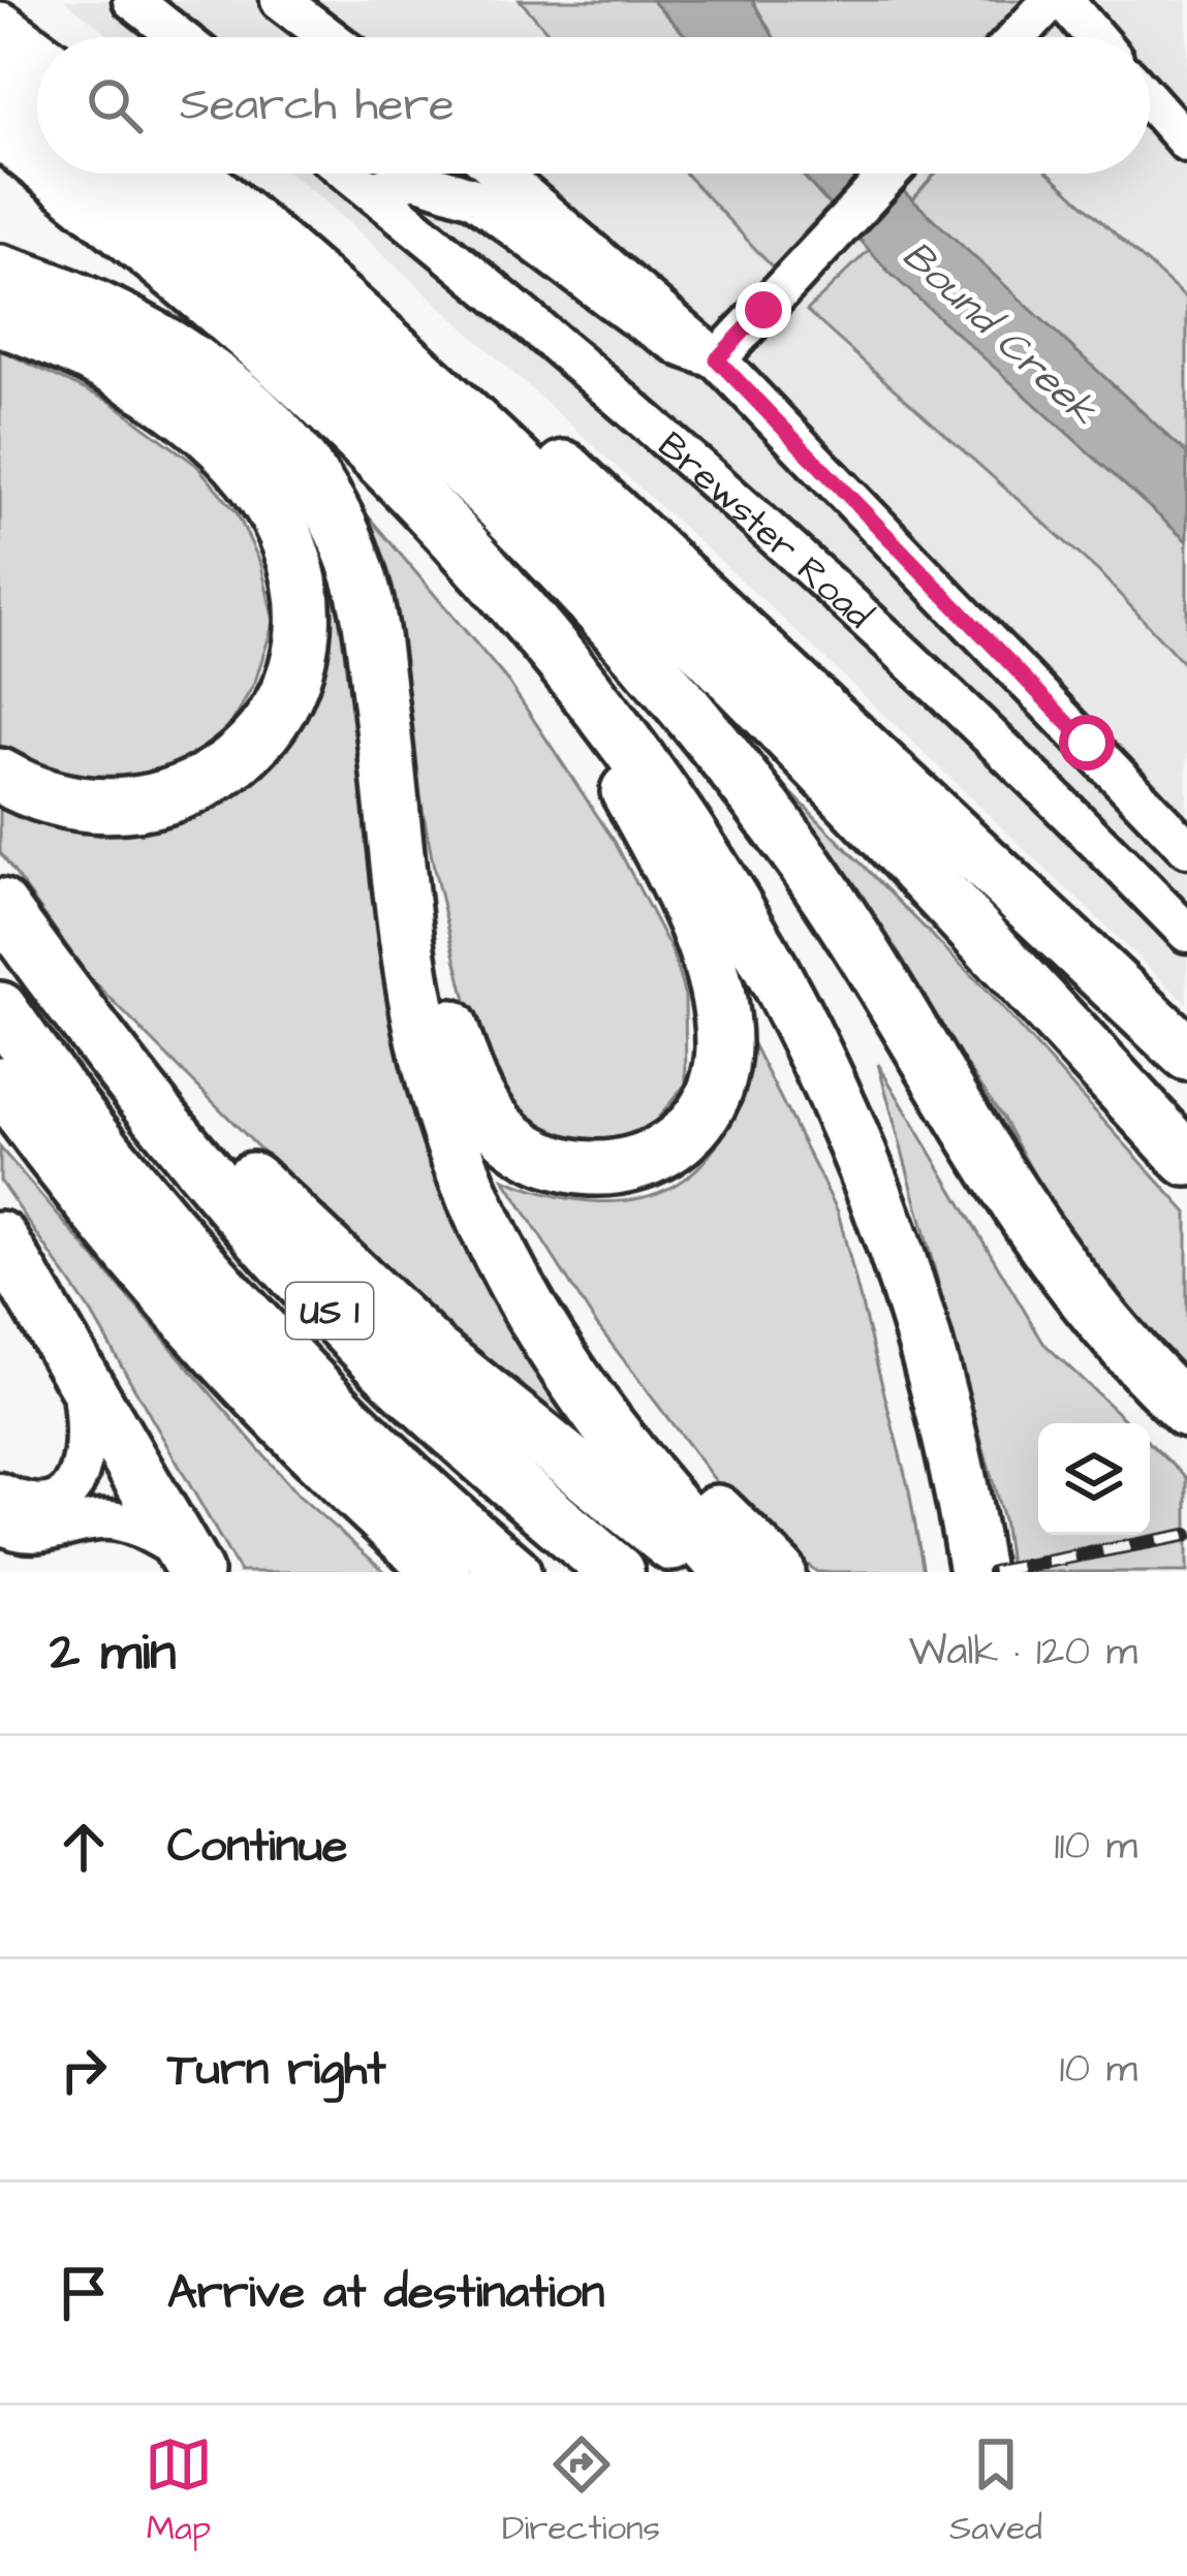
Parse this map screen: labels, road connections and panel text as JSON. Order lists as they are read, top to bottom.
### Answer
{
  "streets": {
    "highway": ["US 1"],
    "street": ["Brewster Road"]
  },
  "water": ["Bound Creek"],
  "page": {
    "search": "Search here",
    "heading": ["2 min", "Walk · 120 m"],
    "list": [
      ["Continue", "110 m"],
      ["Turn right", "10 m"],
      "Arrive at destination"
    ],
    "nav": ["Map", "Directions", "Saved"]
  }
}
